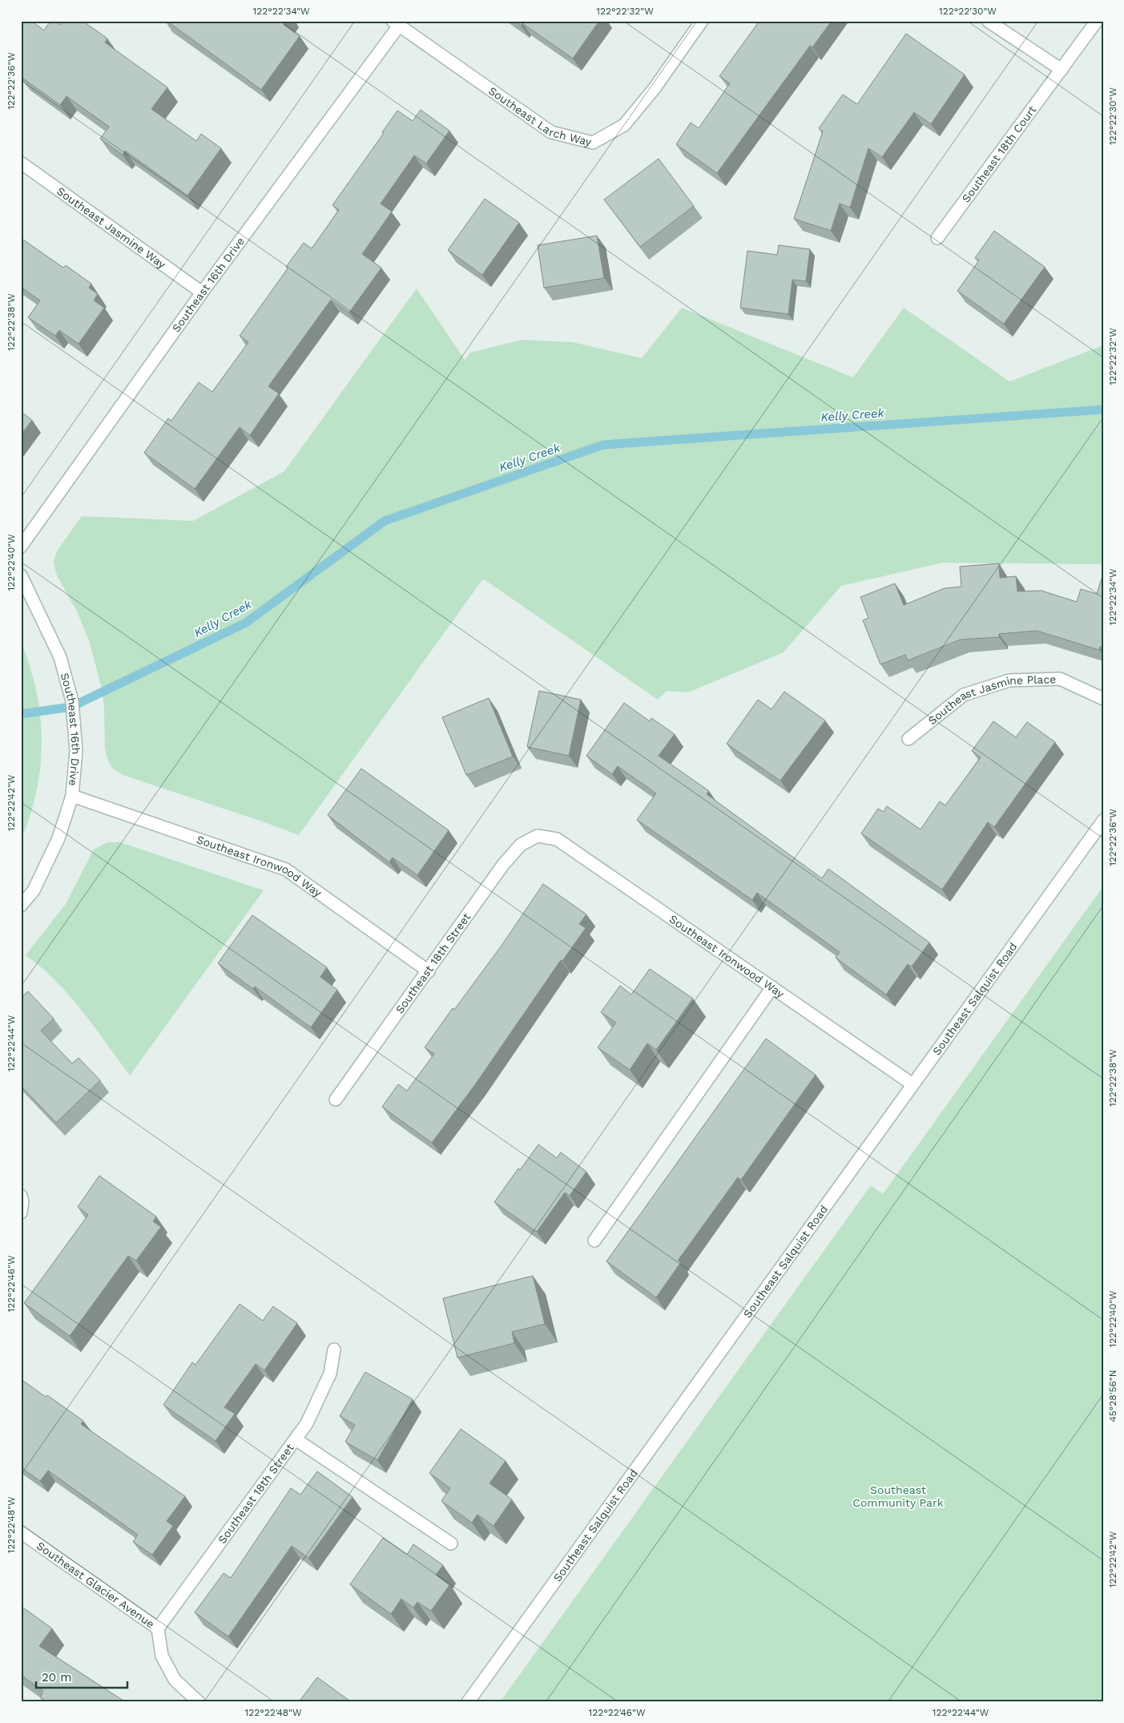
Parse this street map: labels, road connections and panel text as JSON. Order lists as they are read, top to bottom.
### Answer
{
  "streets": {
    "street": [
      "Southeast Larch Way",
      "Southeast 18th Court",
      "Southeast Jasmine Way",
      "Southeast 16th Drive",
      "Southeast Jasmine Place",
      "Southeast Ironwood Way",
      "Southeast 18th Street",
      "Southeast Salquist Road",
      "Southeast Glacier Avenue"
    ]
  },
  "crossings": [
    ["Southeast Larch Way", "Southeast 16th Drive"],
    ["Southeast Jasmine Way", "Southeast 16th Drive"],
    ["Southeast 16th Drive", "Southeast Ironwood Way"],
    ["Southeast Ironwood Way", "Southeast 18th Street"],
    ["Southeast Ironwood Way", "Southeast Salquist Road"],
    ["Southeast 18th Street", "Southeast Glacier Avenue"]
  ],
  "water": ["Kelly Creek"],
  "parks": ["Southeast Community Park"],
  "scale_bar": "20 m",
  "coordinates": [
    "122°22'34\"W",
    "122°22'32\"W",
    "122°22'30\"W",
    "122°22'36\"W",
    "122°22'38\"W",
    "122°22'40\"W",
    "122°22'42\"W",
    "122°22'44\"W",
    "122°22'46\"W",
    "45°28'56\"N",
    "122°22'48\"W"
  ]
}
